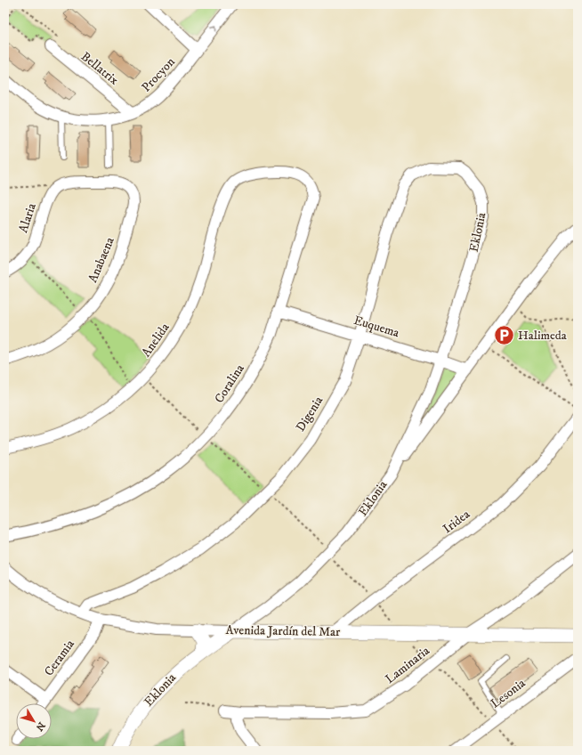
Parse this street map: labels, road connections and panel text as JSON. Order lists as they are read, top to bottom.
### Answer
{
  "streets": {
    "street": [
      "Bellatrix",
      "Procyon",
      "Alaria",
      "Eklonia",
      "Anabaena",
      "Euquema",
      "Anelida",
      "Coralina",
      "Digenia",
      "Iridea",
      "Avenida Jardín del Mar",
      "Ceramia",
      "Laminaria",
      "Lesonia"
    ]
  },
  "crossings": [
    ["Bellatrix", "Procyon"],
    ["Alaria", "Anabaena"],
    ["Eklonia", "Euquema"],
    ["Eklonia", "Digenia"],
    ["Eklonia", "Avenida Jardín del Mar"],
    ["Euquema", "Coralina"],
    ["Euquema", "Digenia"],
    ["Anelida", "Coralina"],
    ["Digenia", "Avenida Jardín del Mar"],
    ["Iridea", "Avenida Jardín del Mar"],
    ["Avenida Jardín del Mar", "Ceramia"],
    ["Avenida Jardín del Mar", "Laminaria"]
  ],
  "places": {
    "parking": ["Halimeda"]
  },
  "north": "bottom right"
}
